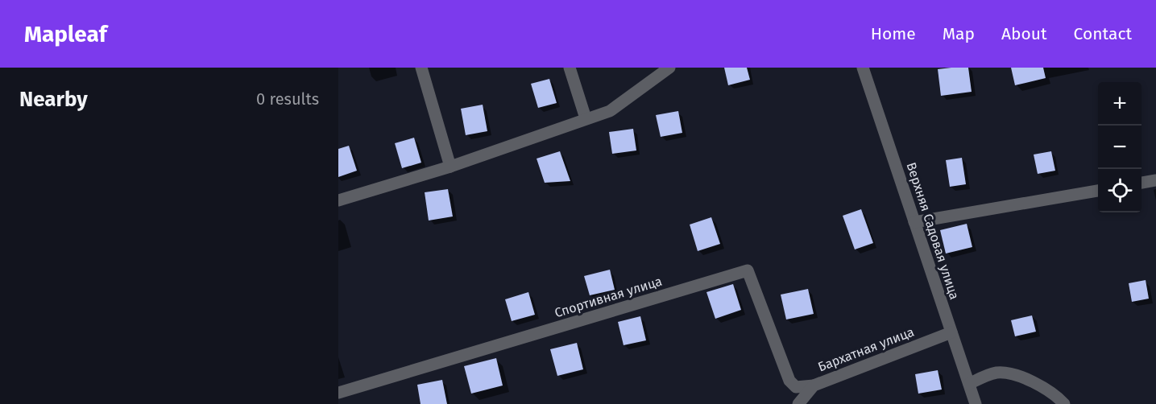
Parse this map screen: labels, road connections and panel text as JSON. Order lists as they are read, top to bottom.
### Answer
{
  "streets": {
    "street": ["Верхняя Садовая улица", "Спортивная улица", "Бархатная улица"]
  },
  "crossings": [
    ["Верхняя Садовая улица", "Бархатная улица"],
    ["Спортивная улица", "Бархатная улица"]
  ],
  "page": {
    "header": "Mapleaf",
    "nav": [
      "Home",
      "Map",
      "About",
      "Contact"
    ],
    "heading": ["Nearby", "0 results"],
    "map_buttons": ["+", "−"]
  }
}
